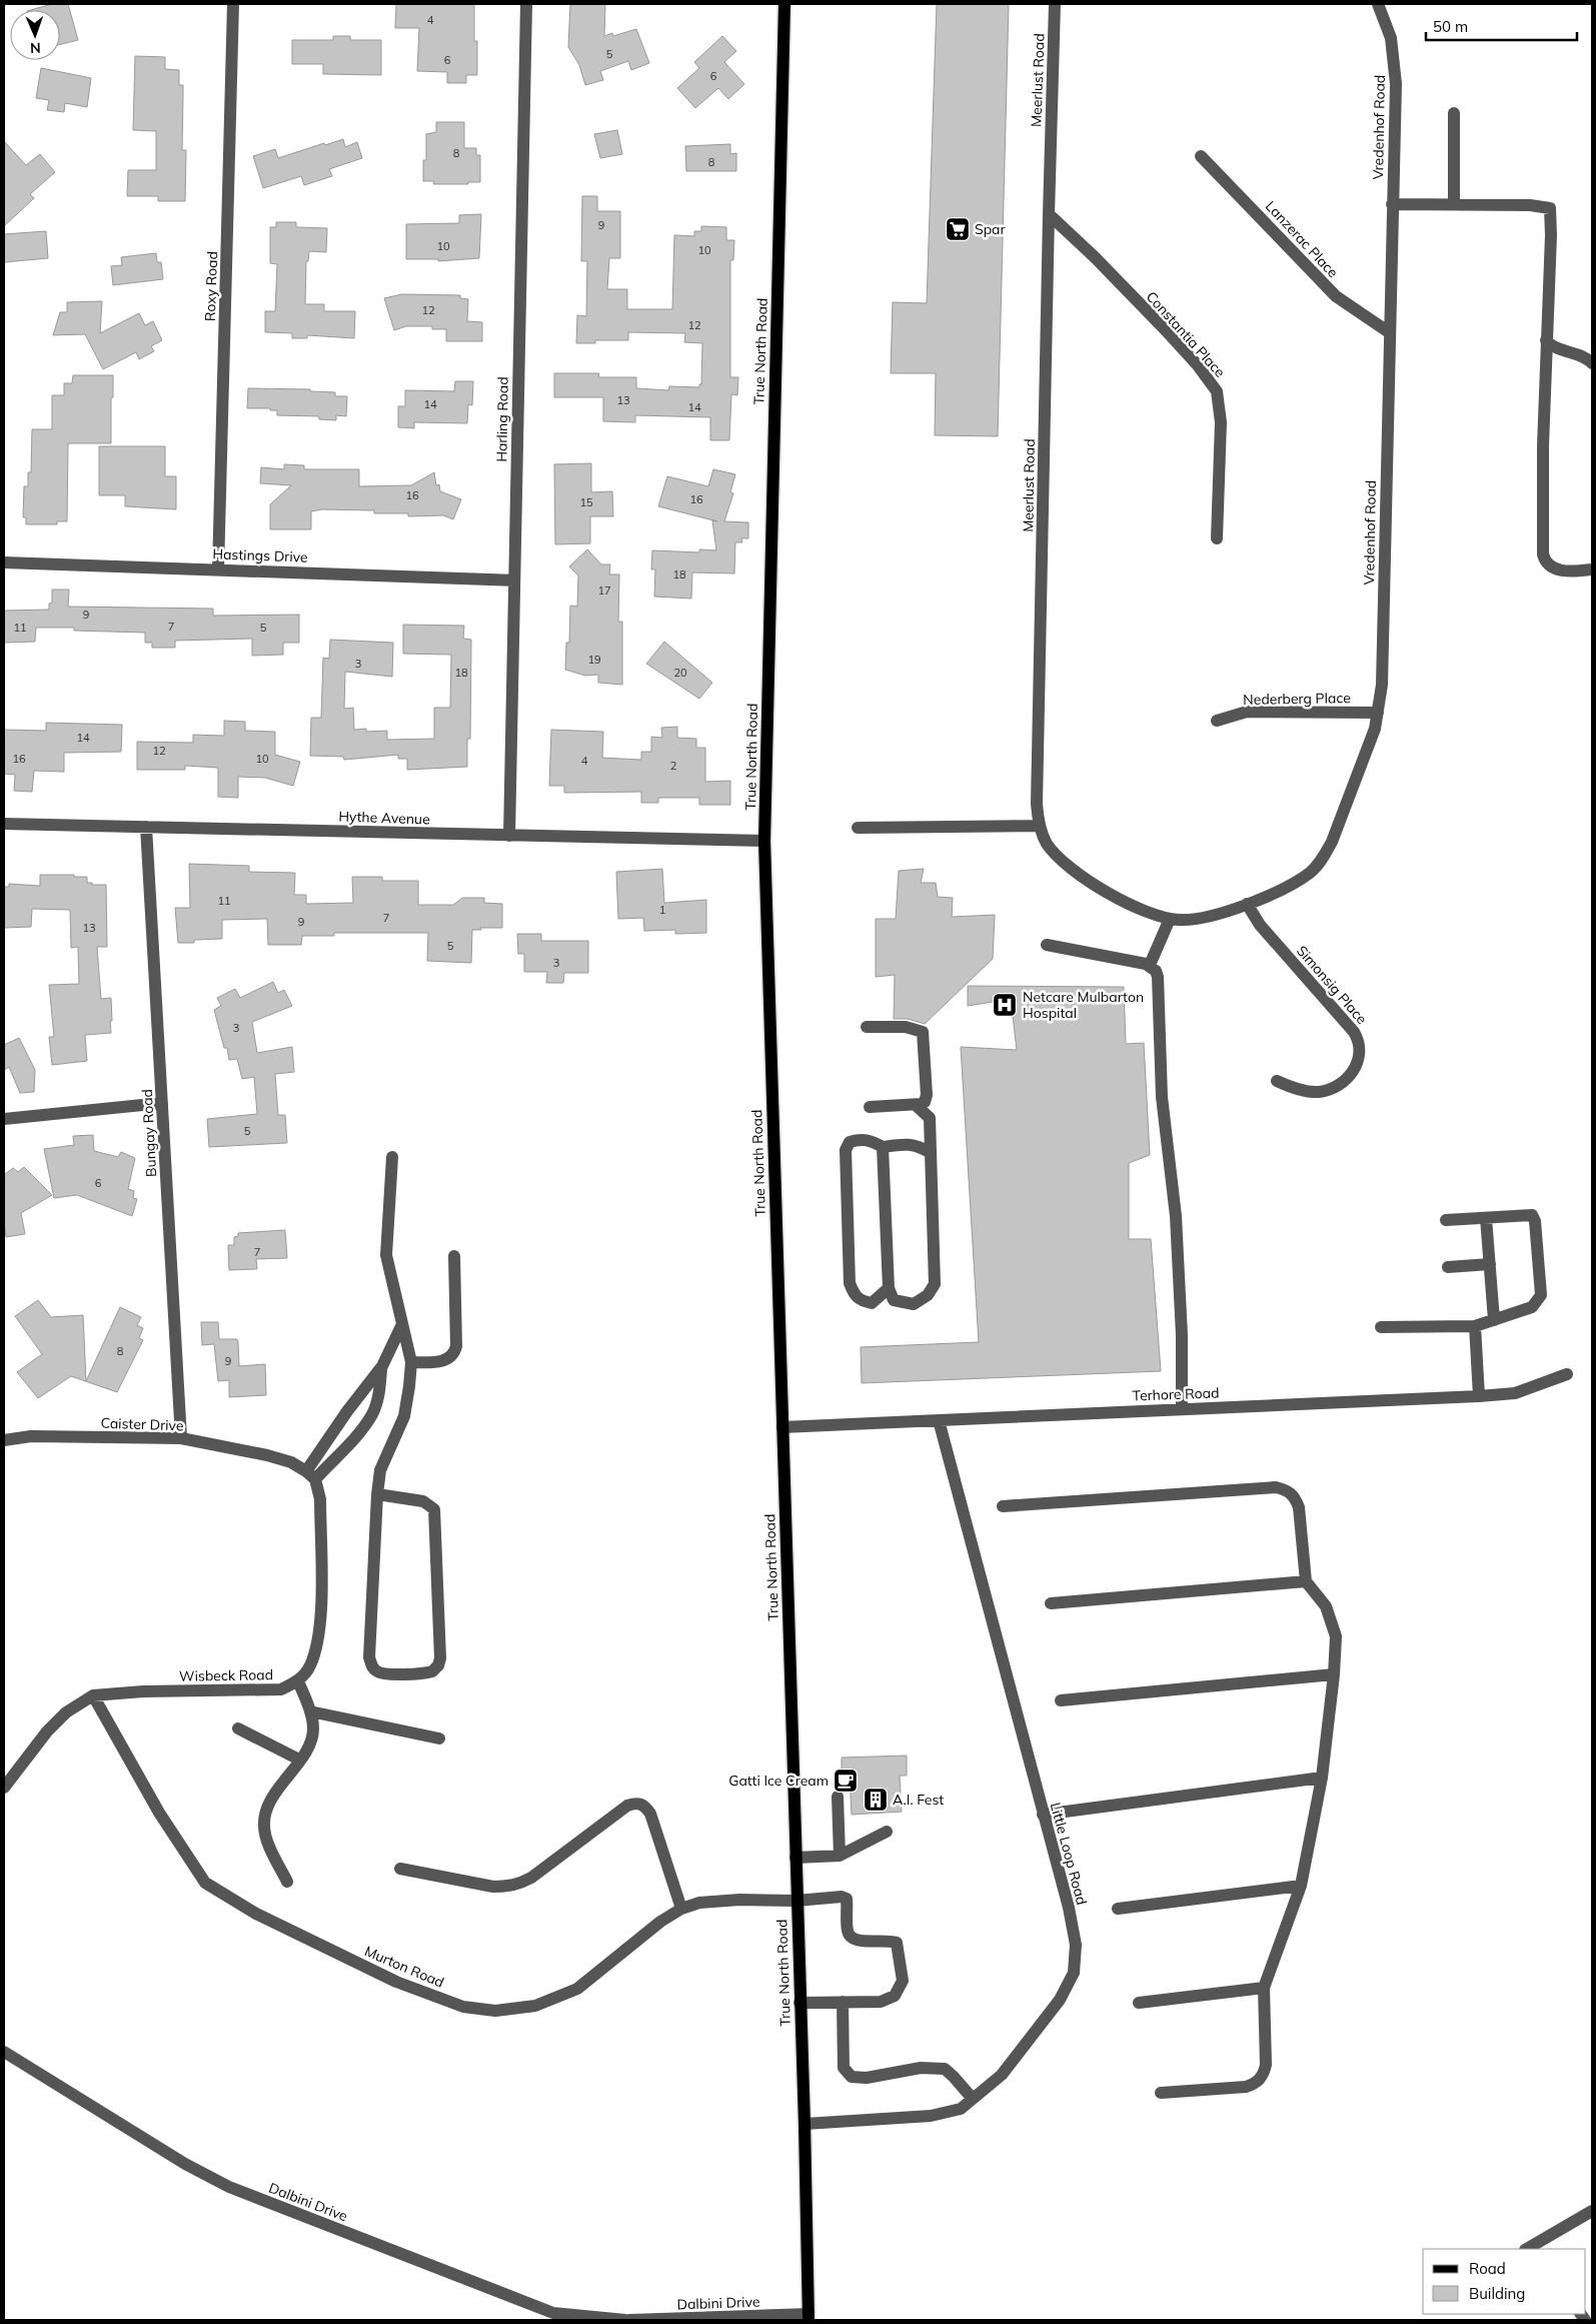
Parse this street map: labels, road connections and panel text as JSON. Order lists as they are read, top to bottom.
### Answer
{
  "streets": {
    "main road": ["True North Road"],
    "street": [
      "Meerlust Road",
      "Vredenhof Road",
      "Lanzerac Place",
      "Roxy Road",
      "Constantia Place",
      "Harling Road",
      "Hastings Drive",
      "Nederberg Place",
      "Hythe Avenue",
      "Simonsig Place",
      "Bungay Road",
      "Terhore Road",
      "Caister Drive",
      "Wisbeck Road",
      "Little Loop Road",
      "Murton Road",
      "Dalbini Drive"
    ]
  },
  "crossings": [
    ["Meerlust Road", "Vredenhof Road"],
    ["Meerlust Road", "Constantia Place"],
    ["Vredenhof Road", "Lanzerac Place"],
    ["Vredenhof Road", "Nederberg Place"],
    ["Vredenhof Road", "Simonsig Place"],
    ["Roxy Road", "Hastings Drive"],
    ["True North Road", "Hythe Avenue"],
    ["True North Road", "Terhore Road"],
    ["True North Road", "Little Loop Road"],
    ["True North Road", "Murton Road"],
    ["True North Road", "Dalbini Drive"],
    ["Harling Road", "Hastings Drive"],
    ["Harling Road", "Hythe Avenue"],
    ["Hythe Avenue", "Bungay Road"],
    ["Bungay Road", "Caister Drive"],
    ["Terhore Road", "Little Loop Road"],
    ["Wisbeck Road", "Murton Road"]
  ],
  "places": {
    "supermarket": ["Spar"],
    "hospital": ["Netcare Mulbarton Hospital"],
    "cafe": ["Gatti Ice Cream"],
    "building": ["A.I. Fest"]
  },
  "house_numbers": [
    "4",
    "5",
    "6",
    "6",
    "8",
    "8",
    "9",
    "10",
    "10",
    "12",
    "12",
    "13",
    "14",
    "14",
    "16",
    "16",
    "15",
    "18",
    "17",
    "9",
    "7",
    "11",
    "5",
    "19",
    "3",
    "18",
    "20",
    "14",
    "12",
    "16",
    "10",
    "4",
    "2",
    "11",
    "1",
    "7",
    "9",
    "13",
    "5",
    "3",
    "3",
    "5",
    "6",
    "7",
    "8",
    "9"
  ],
  "legend": ["Road", "Building"],
  "scale_bar": "50 m",
  "north": "bottom"
}
